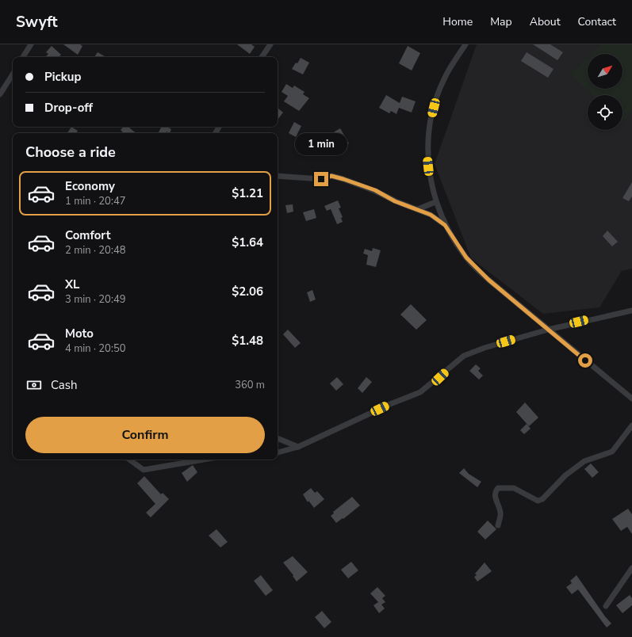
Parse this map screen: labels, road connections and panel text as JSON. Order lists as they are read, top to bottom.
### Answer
{
  "north": "top right",
  "page": {
    "header": "Swyft",
    "nav": [
      "Home",
      "Map",
      "About",
      "Contact"
    ],
    "banner": ["Pickup", "Drop-off"],
    "bubble": "1 min",
    "heading": "Choose a ride",
    "list": [
      {
        "name": "Economy",
        "note": "1 min · 20:47",
        "value": "$1.21"
      },
      {
        "name": "Comfort",
        "note": "2 min · 20:48",
        "value": "$1.64"
      },
      {
        "name": "XL",
        "note": "3 min · 20:49",
        "value": "$2.06"
      },
      {
        "name": "Moto",
        "note": "4 min · 20:50",
        "value": "$1.48"
      }
    ],
    "pay": ["Cash", "360 m"],
    "buttons": "Confirm"
  }
}
